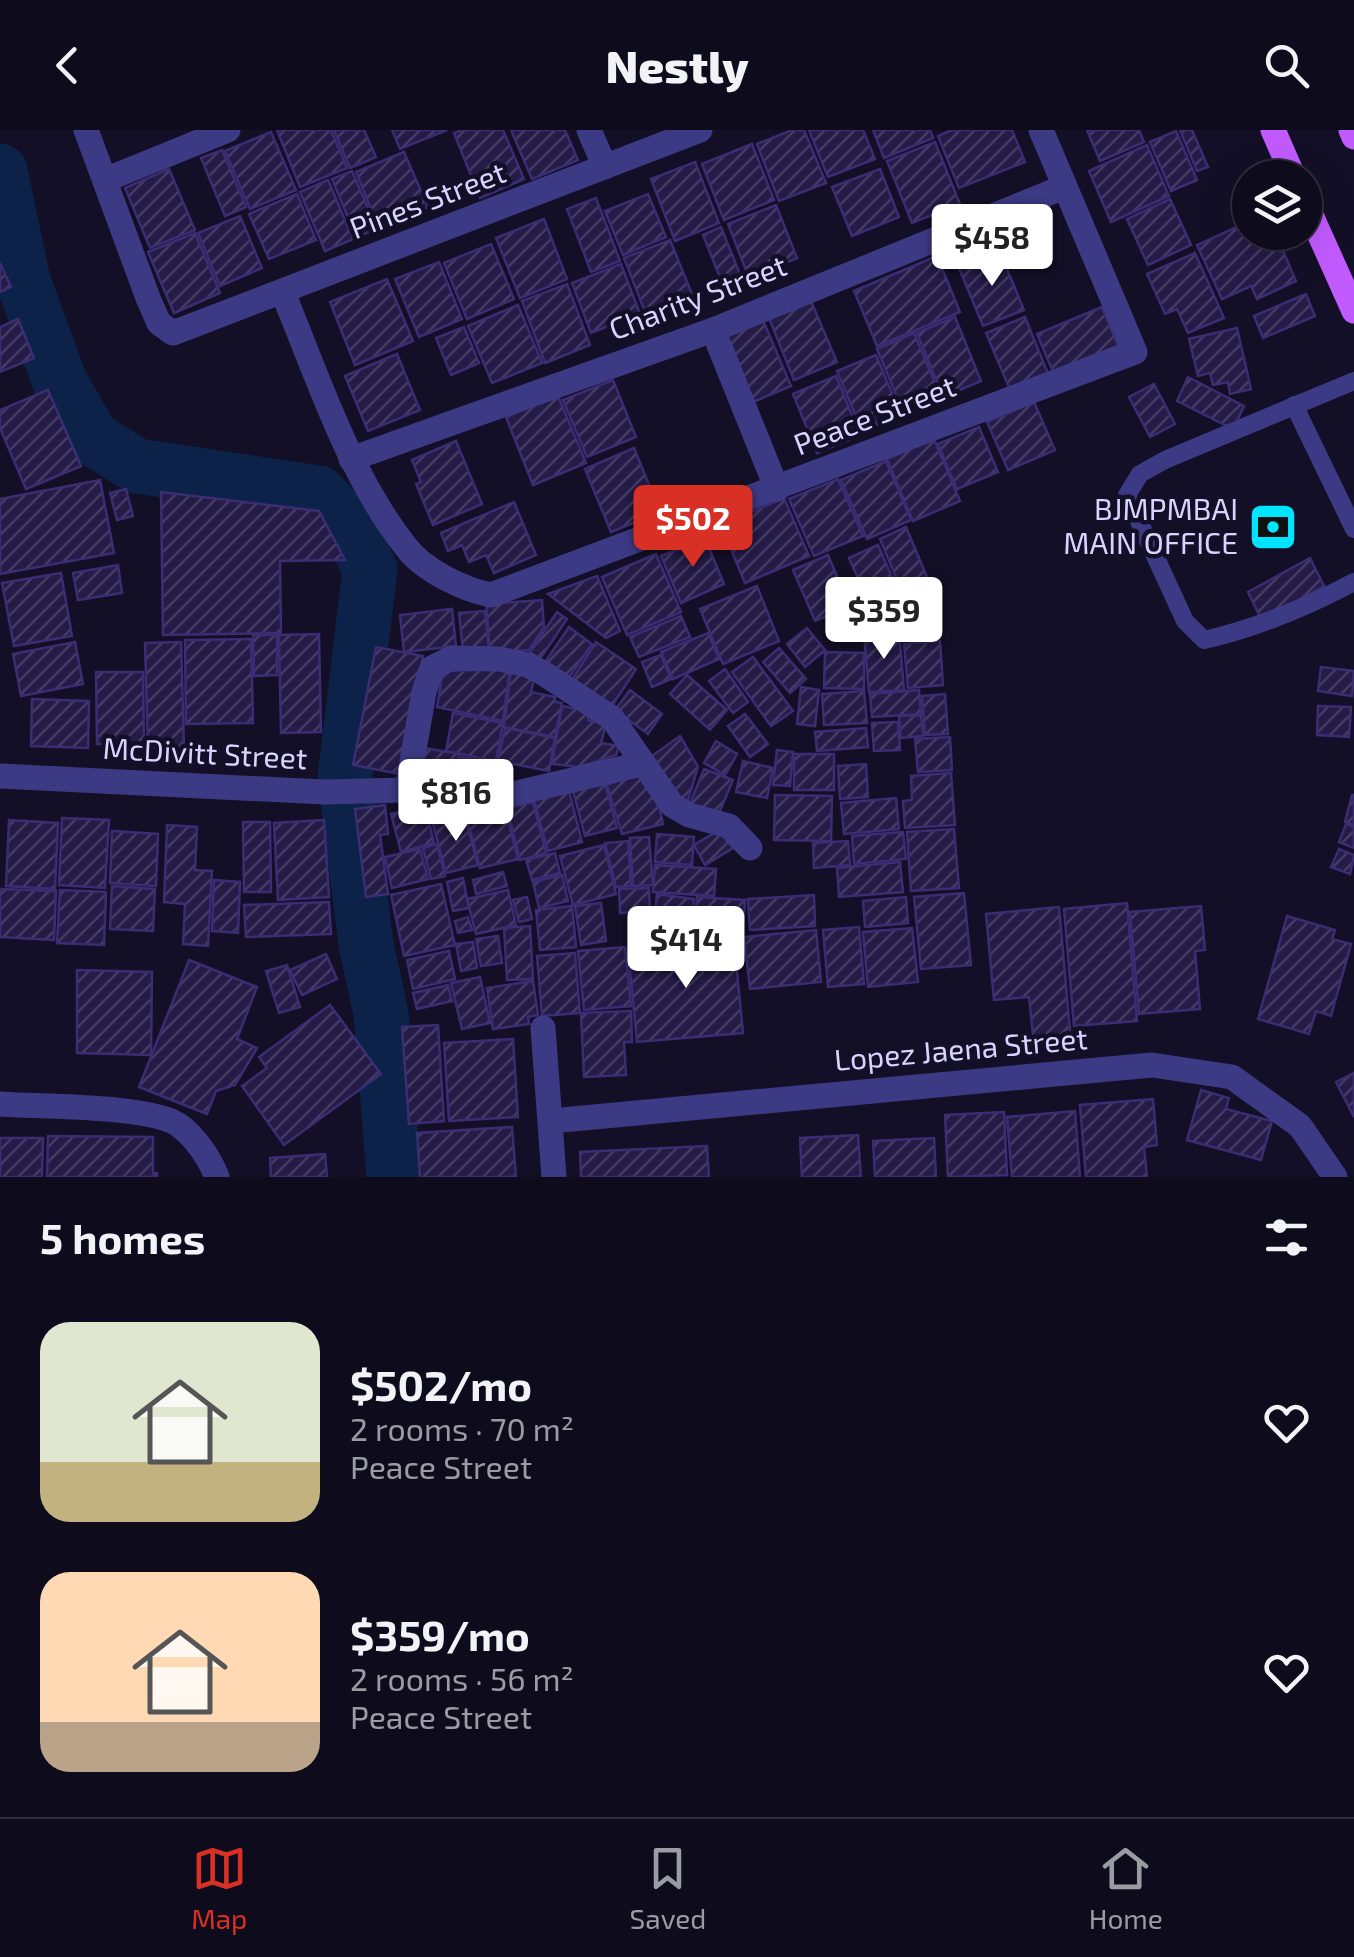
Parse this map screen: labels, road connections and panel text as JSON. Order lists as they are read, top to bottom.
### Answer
{
  "streets": {
    "street": [
      "Pines Street",
      "Charity Street",
      "Peace Street",
      "McDivitt Street",
      "Lopez Jaena Street"
    ]
  },
  "crossings": [
    ["Pines Street", "Peace Street"],
    ["Charity Street", "Peace Street"]
  ],
  "places": {
    "bank": ["BJMPMBAI MAIN OFFICE"]
  },
  "page": {
    "header": "Nestly",
    "price": [
      "$458",
      "$502",
      "$359",
      "$816",
      "$414"
    ],
    "heading": "5 homes",
    "list": [
      {
        "name": "$502/mo",
        "note": "2 rooms · 70 m² · Peace Street"
      },
      {
        "name": "$359/mo",
        "note": "2 rooms · 56 m² · Peace Street"
      }
    ],
    "tabs": ["Map", "Saved", "Home"]
  }
}
